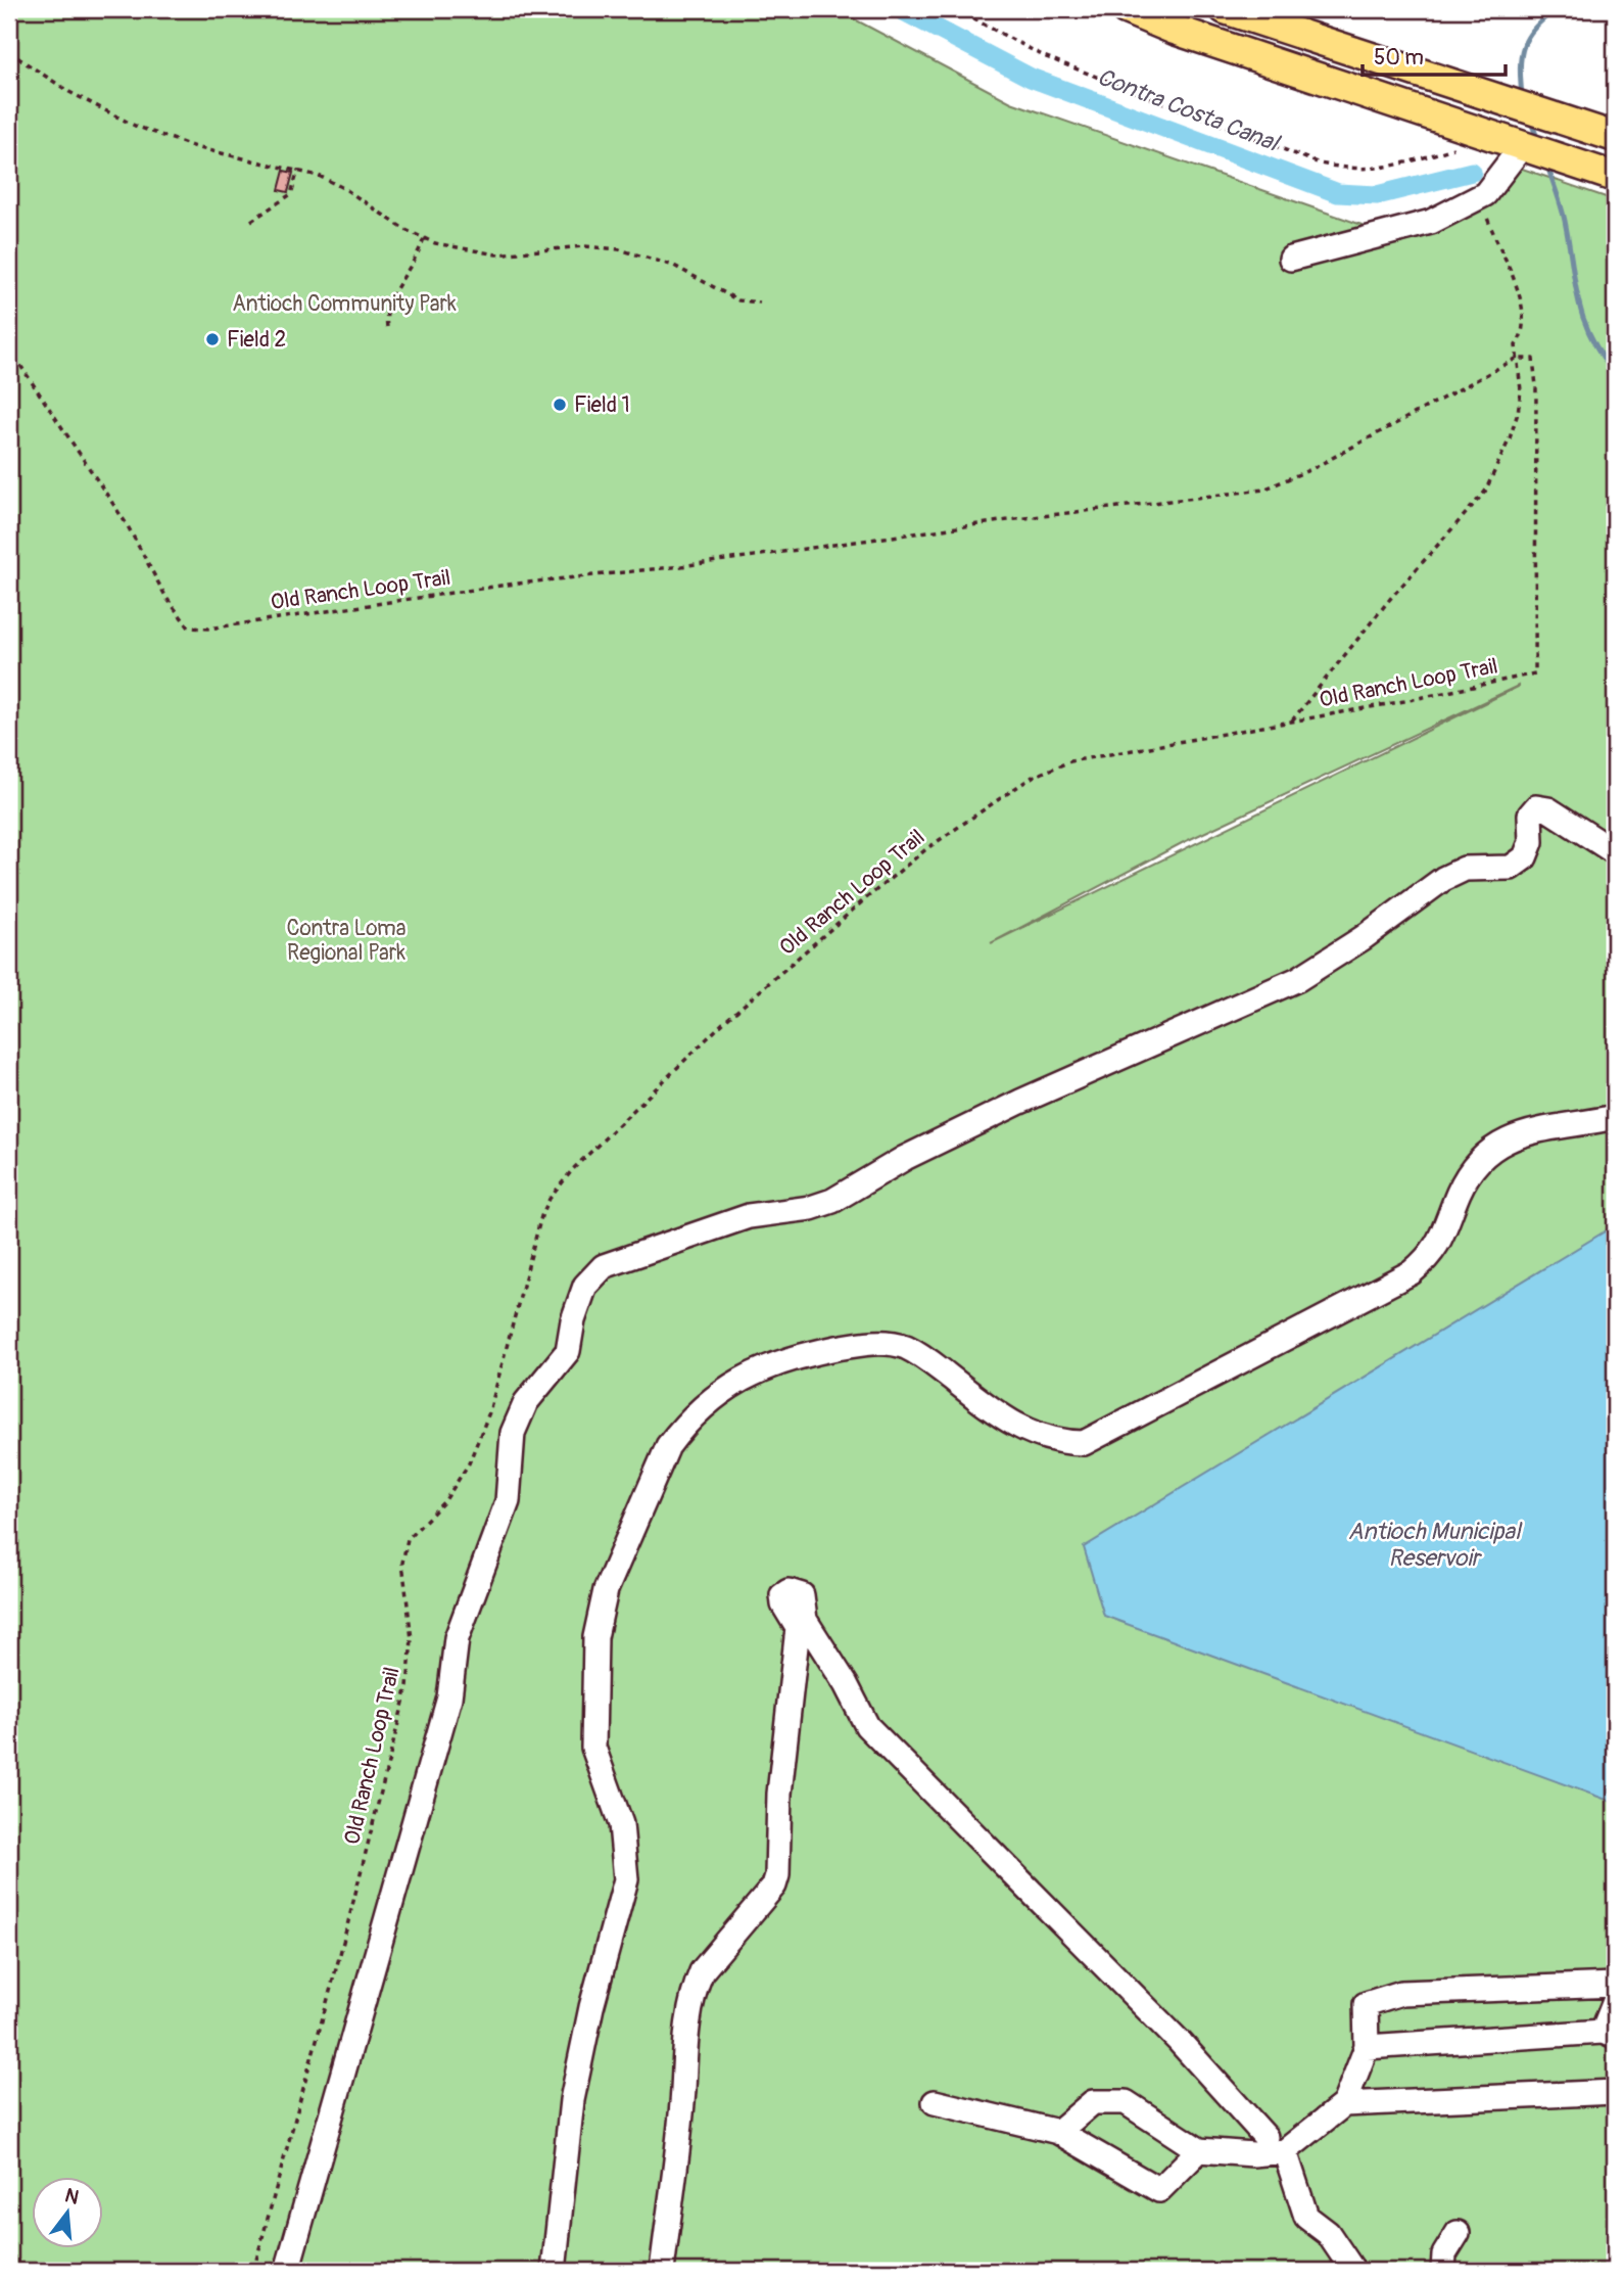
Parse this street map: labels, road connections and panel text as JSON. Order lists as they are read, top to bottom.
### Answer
{
  "streets": {
    "path": ["Old Ranch Loop Trail"]
  },
  "water": ["Contra Costa Canal", "Antioch Municipal Reservoir"],
  "parks": ["Antioch Community Park", "Contra Loma Regional Park"],
  "places": ["Field 2", "Field 1"],
  "scale_bar": "50 m",
  "north": "top"
}
